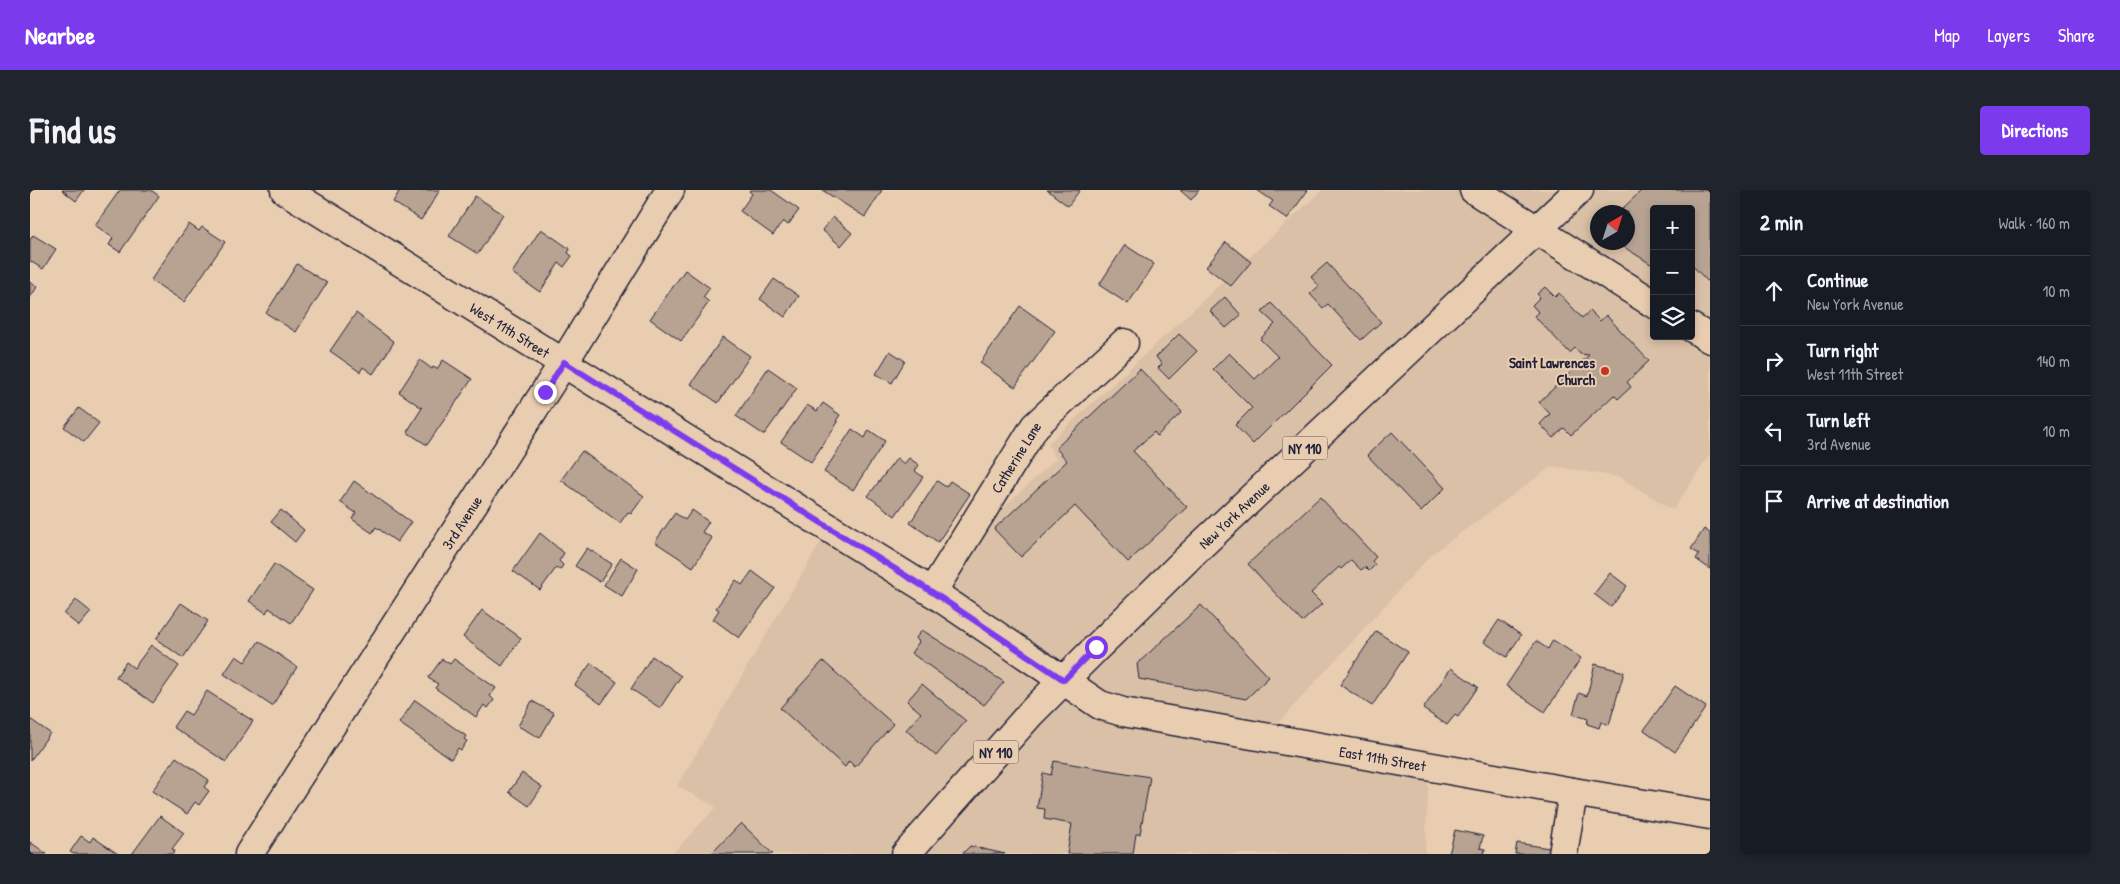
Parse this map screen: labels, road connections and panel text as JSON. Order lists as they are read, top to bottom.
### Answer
{
  "streets": {
    "street": [
      "West 11th Street",
      "NY 110",
      "Catherine Lane",
      "New York Avenue",
      "3rd Avenue",
      "East 11th Street"
    ]
  },
  "crossings": [
    ["West 11th Street", "Catherine Lane"],
    ["West 11th Street", "New York Avenue"],
    ["West 11th Street", "3rd Avenue"],
    ["West 11th Street", "East 11th Street"],
    ["New York Avenue", "East 11th Street"]
  ],
  "places": ["Saint Lawrences Church"],
  "north": "top right",
  "page": {
    "header": "Nearbee",
    "nav": ["Map", "Layers", "Share"],
    "buttons": "Directions",
    "title": "Find us",
    "heading": ["2 min", "Walk · 160 m"],
    "map_buttons": ["+", "−"],
    "list": [
      ["Continue", "New York Avenue", "10 m"],
      ["Turn right", "West 11th Street", "140 m"],
      ["Turn left", "3rd Avenue", "10 m"],
      "Arrive at destination"
    ]
  }
}
